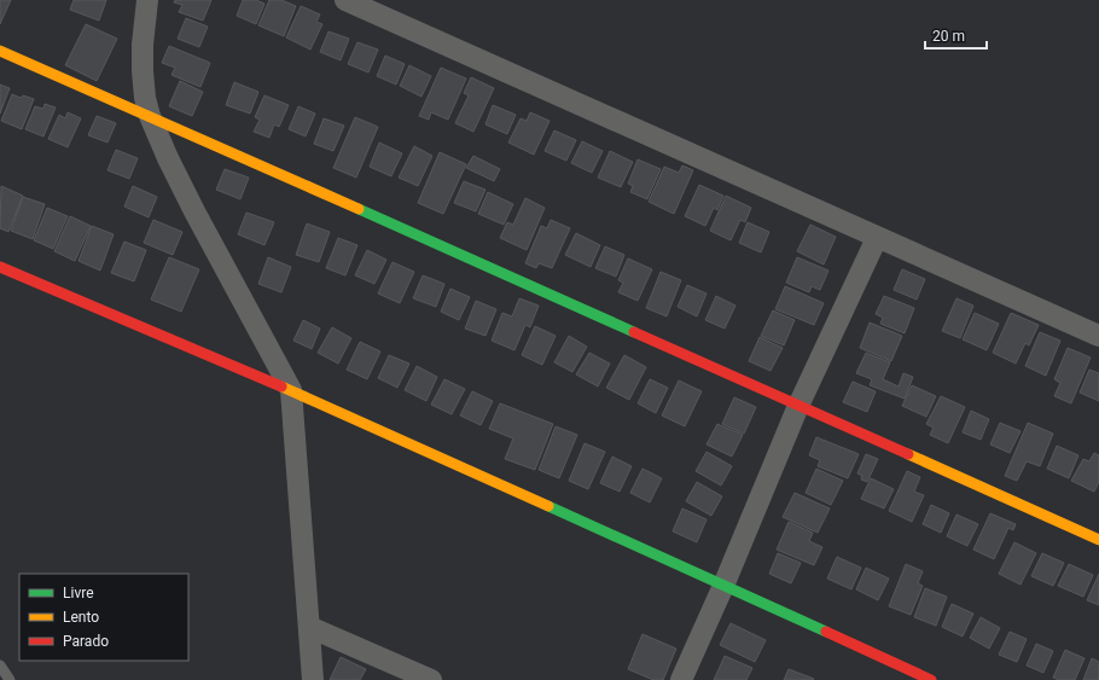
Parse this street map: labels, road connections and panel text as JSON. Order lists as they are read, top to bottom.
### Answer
{
  "legend": ["Livre", "Lento", "Parado"],
  "scale_bar": "20 m"
}
